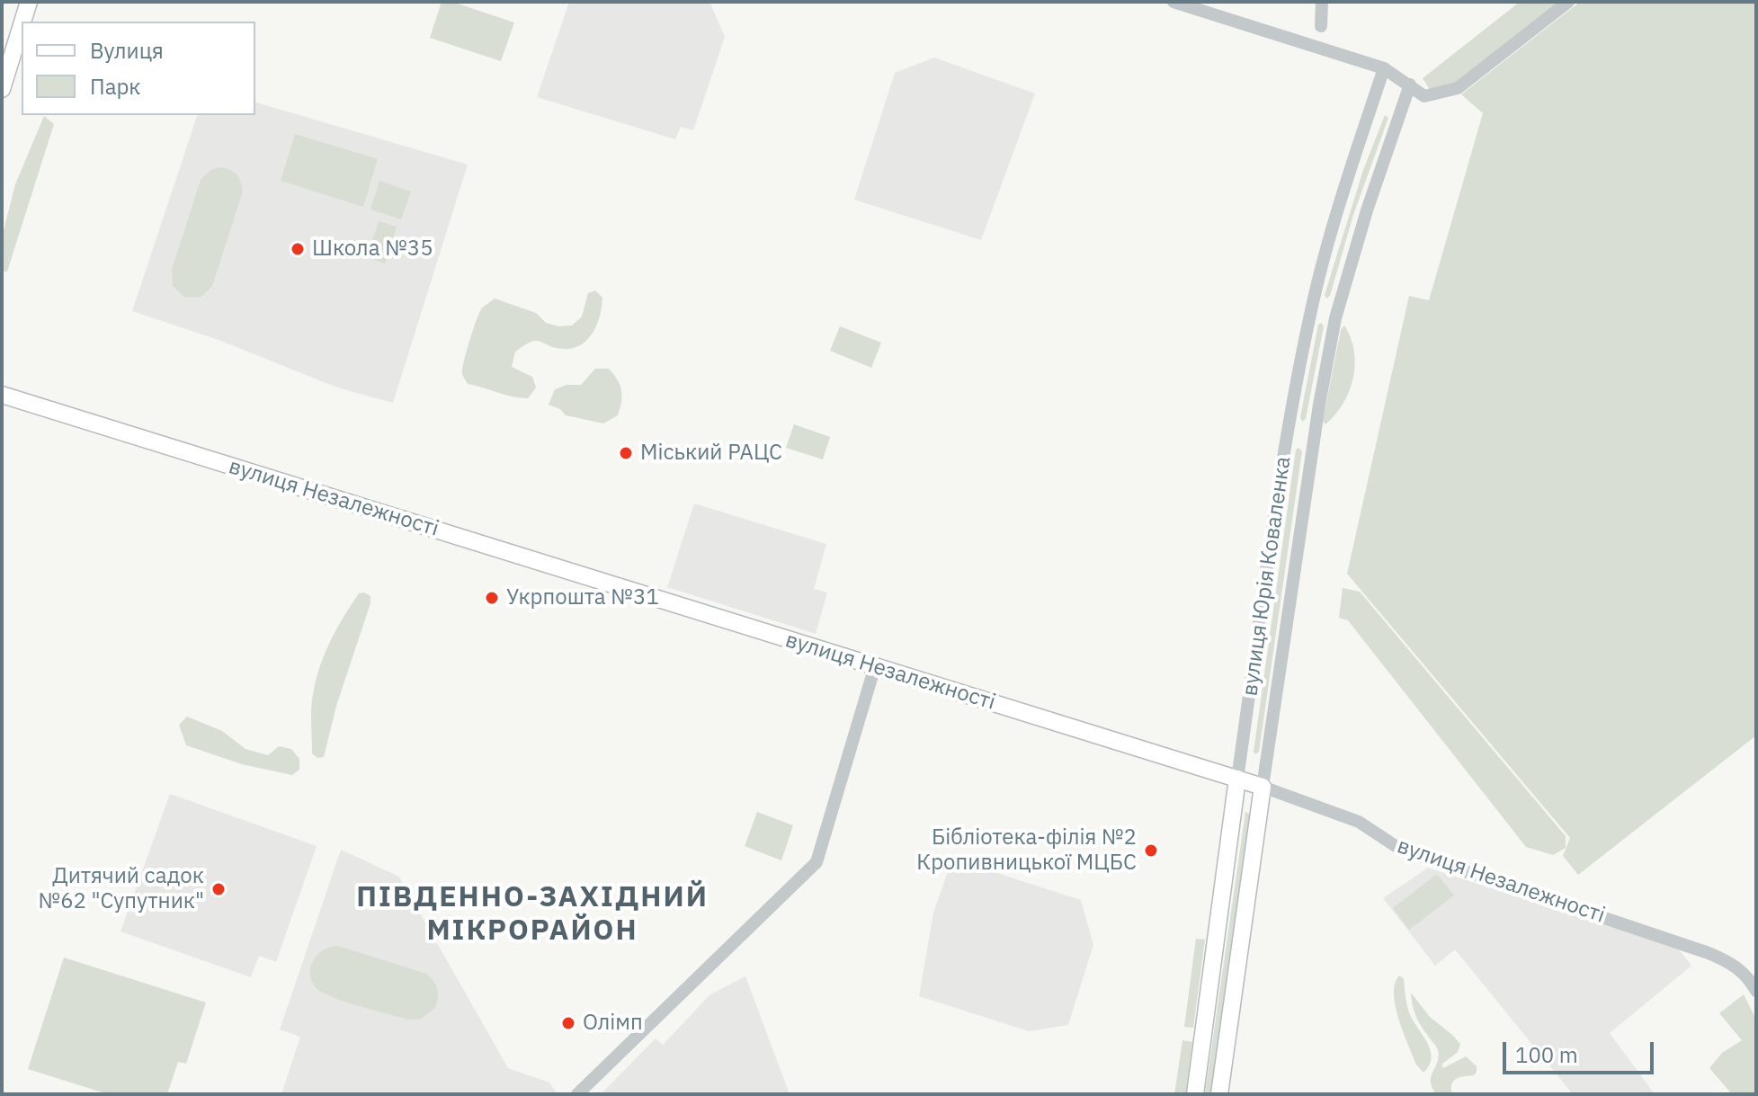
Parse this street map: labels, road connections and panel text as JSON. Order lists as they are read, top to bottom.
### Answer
{
  "streets": {
    "main road": ["вулиця Незалежності", "вулиця Юрія Коваленка"]
  },
  "crossings": [
    ["вулиця Незалежності", "вулиця Юрія Коваленка"]
  ],
  "districts": ["ПІВДЕННО-ЗАХІДНИЙ МІКРОРАЙОН"],
  "places": [
    "Школа №35",
    "Міський РАЦС",
    "Укрпошта №31",
    "Бібліотека-філія №2 Кропивницької МЦБС",
    "Дитячий садок №62 \"Супутник\"",
    "Олімп"
  ],
  "legend": ["Вулиця", "Парк"],
  "scale_bar": "100 m"
}
